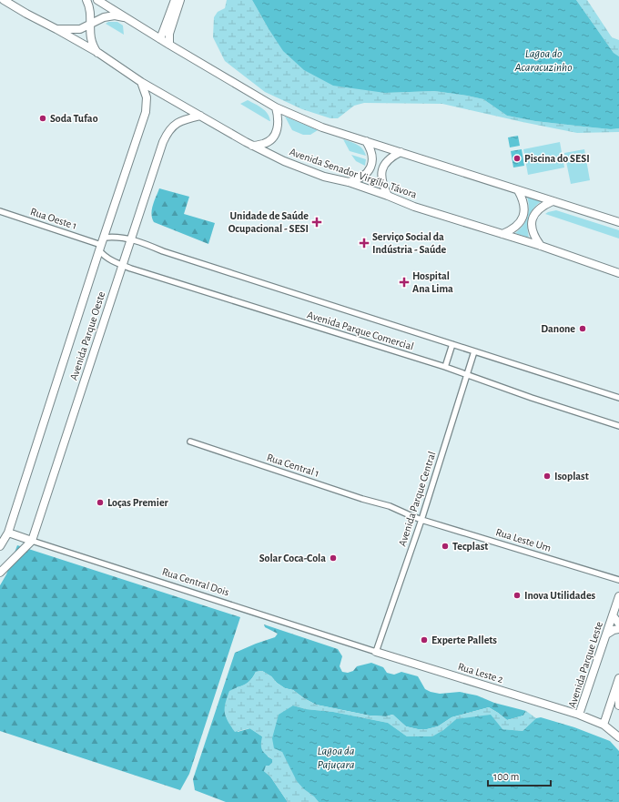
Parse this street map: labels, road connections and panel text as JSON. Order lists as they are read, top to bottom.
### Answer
{
  "streets": {
    "street": [
      "Avenida Senador Virgílio Távora",
      "Rua Oeste 1",
      "Avenida Parque Comercial",
      "Avenida Parque Oeste",
      "Rua Central 1",
      "Avenida Parque Central",
      "Rua Leste Um",
      "Rua Central Dois",
      "Avenida Parque Leste",
      "Rua Leste 2"
    ]
  },
  "crossings": [
    ["Avenida Senador Virgílio Távora", "Avenida Parque Oeste"],
    ["Rua Oeste 1", "Avenida Parque Comercial"],
    ["Rua Oeste 1", "Avenida Parque Oeste"],
    ["Avenida Parque Comercial", "Avenida Parque Oeste"],
    ["Avenida Parque Comercial", "Avenida Parque Central"],
    ["Avenida Parque Oeste", "Rua Central Dois"],
    ["Rua Central 1", "Avenida Parque Central"],
    ["Rua Central 1", "Rua Leste Um"],
    ["Avenida Parque Central", "Rua Leste Um"],
    ["Avenida Parque Central", "Rua Central Dois"],
    ["Avenida Parque Central", "Rua Leste 2"],
    ["Rua Central Dois", "Rua Leste 2"],
    ["Avenida Parque Leste", "Rua Leste 2"]
  ],
  "water": ["Lagoa do Acaracuzinho", "Lagoa da Pajuçara"],
  "places": {
    "other": [
      "Soda Tufao",
      "Piscina do SESI",
      "Danone",
      "Isoplast",
      "Loças Premier",
      "Tecplast",
      "Solar Coca-Cola",
      "Inova Utilidades",
      "Experte Pallets"
    ],
    "health": ["Unidade de Saúde Ocupacional - SESI", "Serviço Social da Indústria - Saúde", "Hospital Ana Lima"]
  },
  "scale_bar": "100 m"
}
